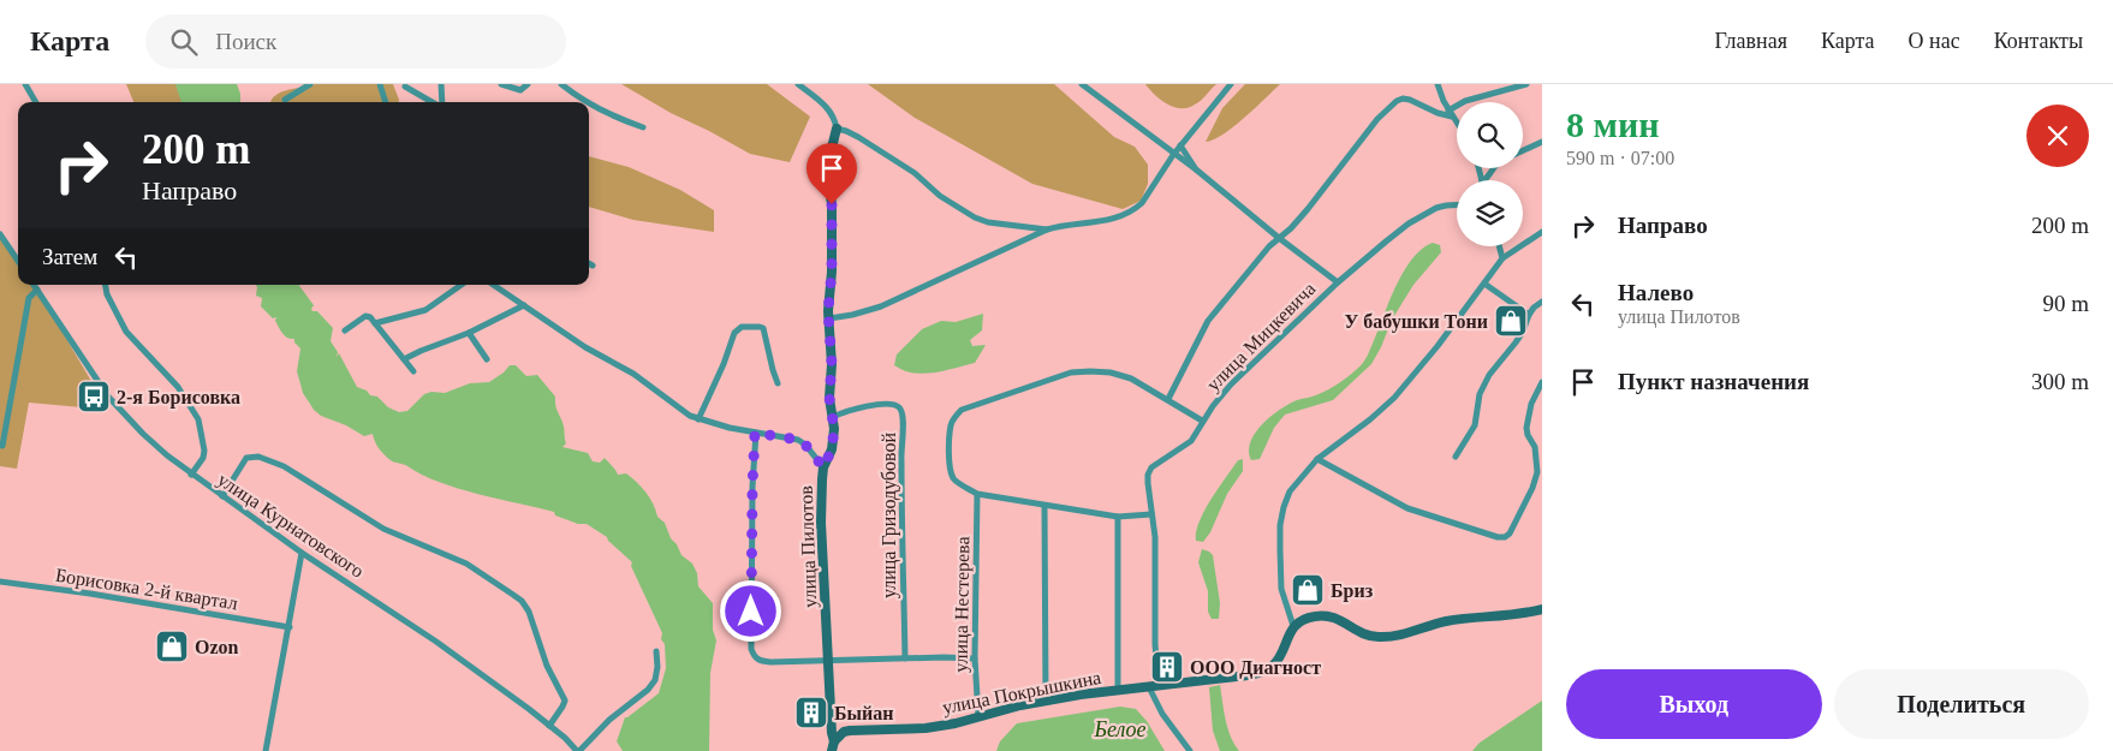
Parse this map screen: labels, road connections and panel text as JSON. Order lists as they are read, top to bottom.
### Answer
{
  "streets": {
    "street": [
      "улица Мицкевича",
      "улица Гризодубовой",
      "улица Курнатовского",
      "улица Пилотов",
      "Борисовка 2-й квартал",
      "улица Нестерева",
      "улица Покрышкина"
    ]
  },
  "crossings": [
    ["улица Мицкевича", "улица Покрышкина"],
    ["улица Гризодубовой", "улица Пилотов"],
    ["улица Пилотов", "улица Покрышкина"],
    ["улица Нестерева", "улица Покрышкина"]
  ],
  "water": ["Белое"],
  "places": {
    "shop": ["У бабушки Тони", "Бриз", "Ozon"],
    "bus stop": ["2-я Борисовка"],
    "building": ["ООО Диагност", "Быйан"]
  },
  "page": {
    "header": "Карта",
    "search": "Поиск",
    "nav": [
      "Главная",
      "Карта",
      "О нас",
      "Контакты"
    ],
    "heading": ["8 мин", "590 m · 07:00"],
    "turn": ["200 m", "Направо"],
    "list": [
      {
        "name": "Направо",
        "value": "200 m"
      },
      {
        "name": "Налево",
        "note": "улица Пилотов",
        "value": "90 m"
      },
      {
        "name": "Пункт назначения",
        "value": "300 m"
      }
    ],
    "then": "Затем",
    "buttons": ["Выход", "Поделиться"]
  }
}
